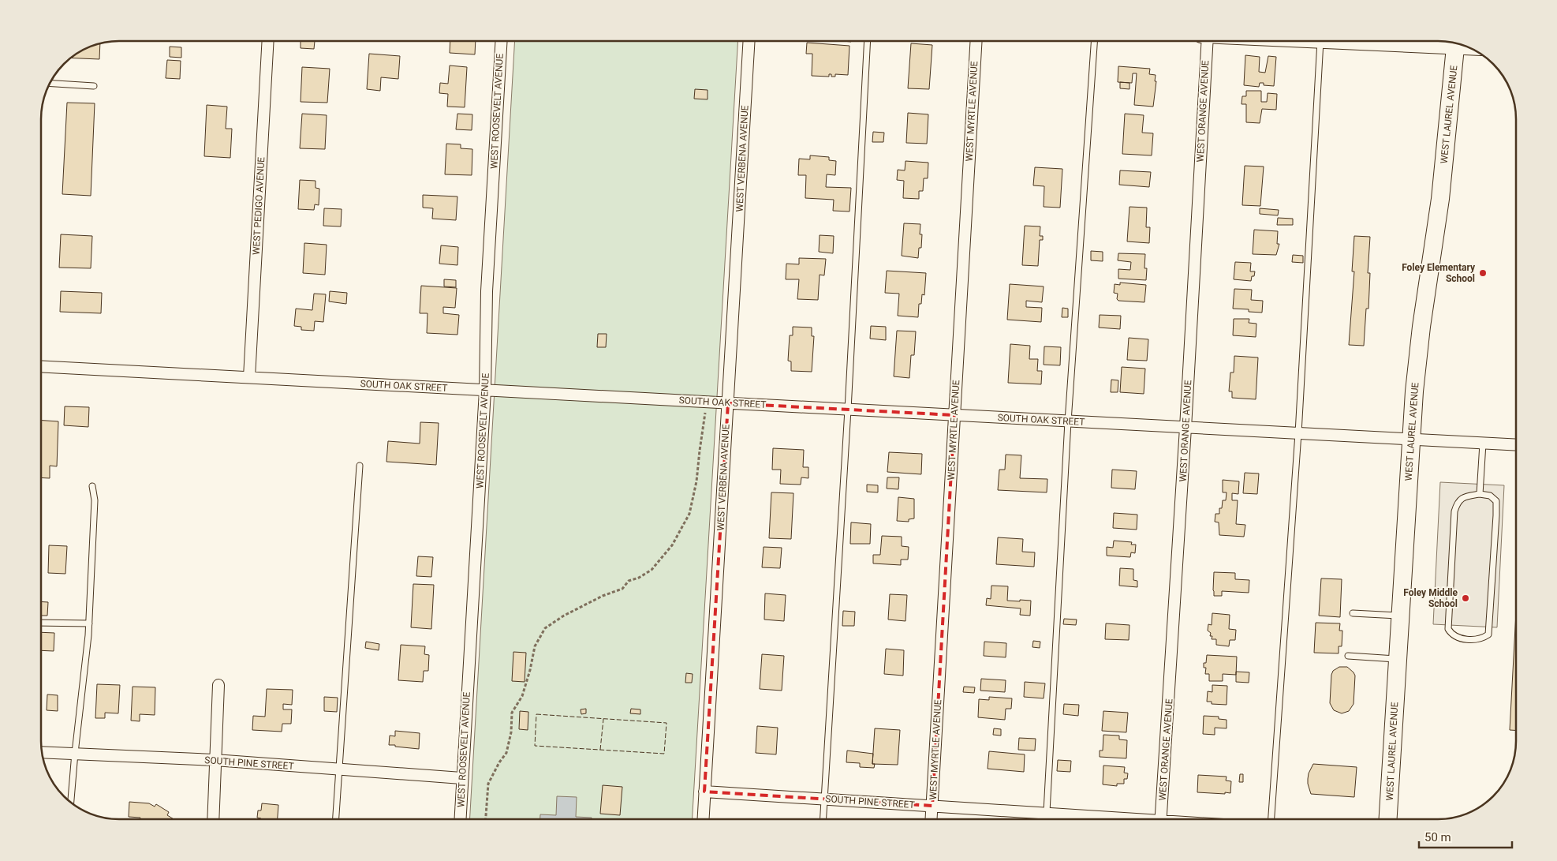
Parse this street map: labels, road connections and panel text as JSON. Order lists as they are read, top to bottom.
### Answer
{
  "streets": {
    "main road": ["WEST LAUREL AVENUE"],
    "street": [
      "WEST ROOSEVELT AVENUE",
      "WEST MYRTLE AVENUE",
      "WEST ORANGE AVENUE",
      "WEST VERBENA AVENUE",
      "WEST PEDIGO AVENUE",
      "SOUTH OAK STREET",
      "SOUTH PINE STREET"
    ]
  },
  "crossings": [
    ["WEST ROOSEVELT AVENUE", "SOUTH OAK STREET"],
    ["WEST ROOSEVELT AVENUE", "SOUTH PINE STREET"],
    ["WEST MYRTLE AVENUE", "SOUTH OAK STREET"],
    ["WEST MYRTLE AVENUE", "SOUTH PINE STREET"],
    ["WEST ORANGE AVENUE", "SOUTH OAK STREET"],
    ["WEST LAUREL AVENUE", "SOUTH OAK STREET"],
    ["WEST VERBENA AVENUE", "SOUTH OAK STREET"],
    ["WEST VERBENA AVENUE", "SOUTH PINE STREET"],
    ["WEST PEDIGO AVENUE", "SOUTH OAK STREET"]
  ],
  "places": ["Foley Elementary School", "Foley Middle School"],
  "scale_bar": "50 m"
}
